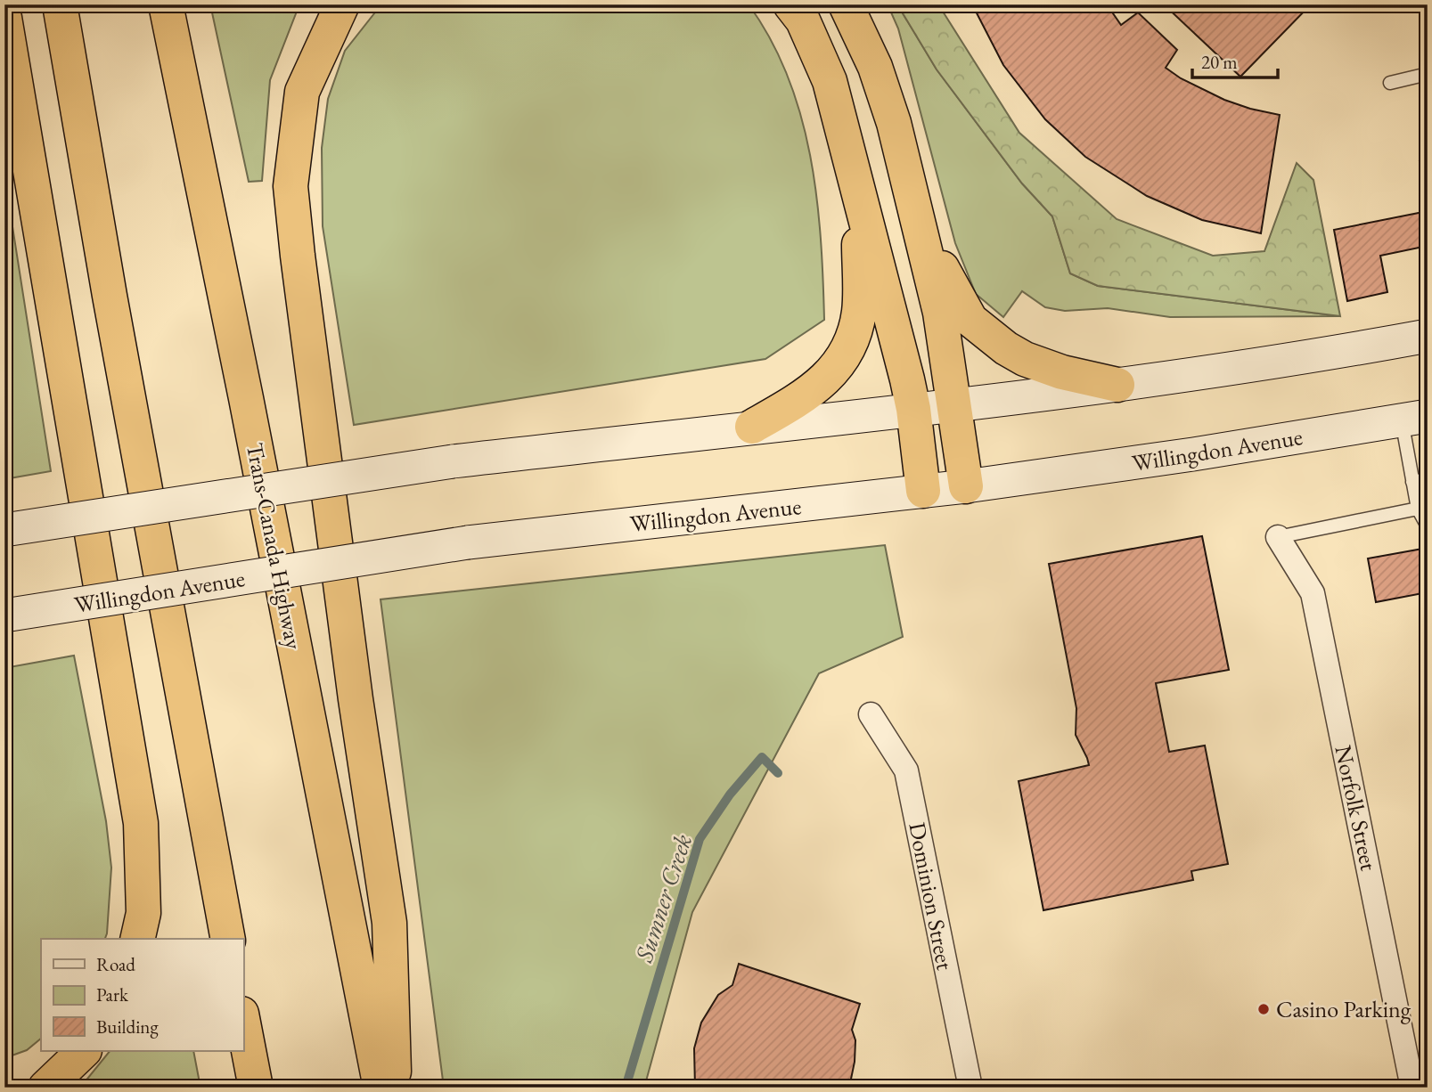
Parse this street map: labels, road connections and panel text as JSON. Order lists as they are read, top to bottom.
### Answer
{
  "streets": {
    "highway": ["Trans-Canada Highway"],
    "main road": ["Willingdon Avenue"],
    "street": ["Norfolk Street", "Dominion Street"]
  },
  "water": ["Sumner Creek"],
  "places": ["Casino Parking"],
  "legend": ["Road", "Park", "Building"],
  "scale_bar": "20 m"
}
